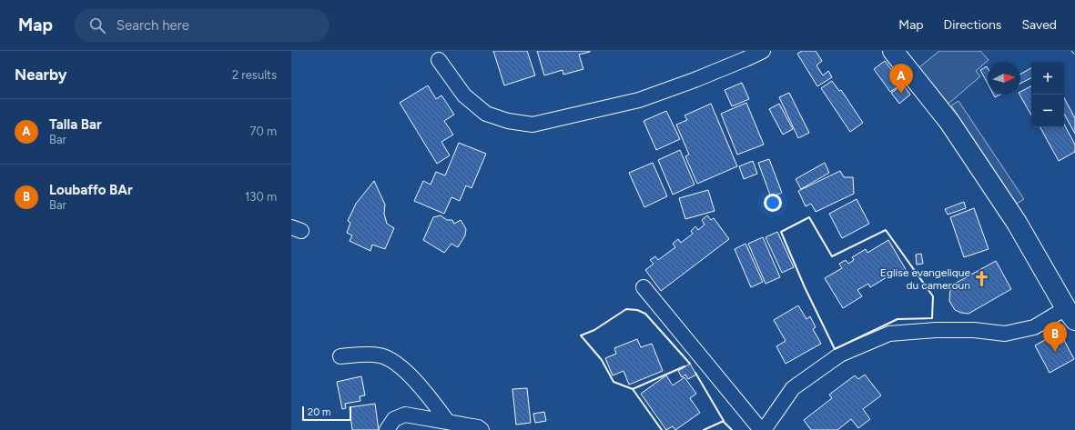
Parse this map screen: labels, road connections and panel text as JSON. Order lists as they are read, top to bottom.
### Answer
{
  "places": {
    "church": ["Eglise evangelique du cameroun"]
  },
  "scale_bar": "20 m",
  "north": "right",
  "page": {
    "header": "Map",
    "search": "Search here",
    "nav": ["Map", "Directions", "Saved"],
    "heading": ["Nearby", "2 results"],
    "map_buttons": ["+", "−"],
    "pins": ["A", "B"],
    "list": [
      {
        "mark": "A",
        "name": "Talla Bar",
        "note": "Bar",
        "value": "70 m"
      },
      {
        "mark": "B",
        "name": "Loubaffo BAr",
        "note": "Bar",
        "value": "130 m"
      }
    ],
    "scale": "20 m"
  }
}
